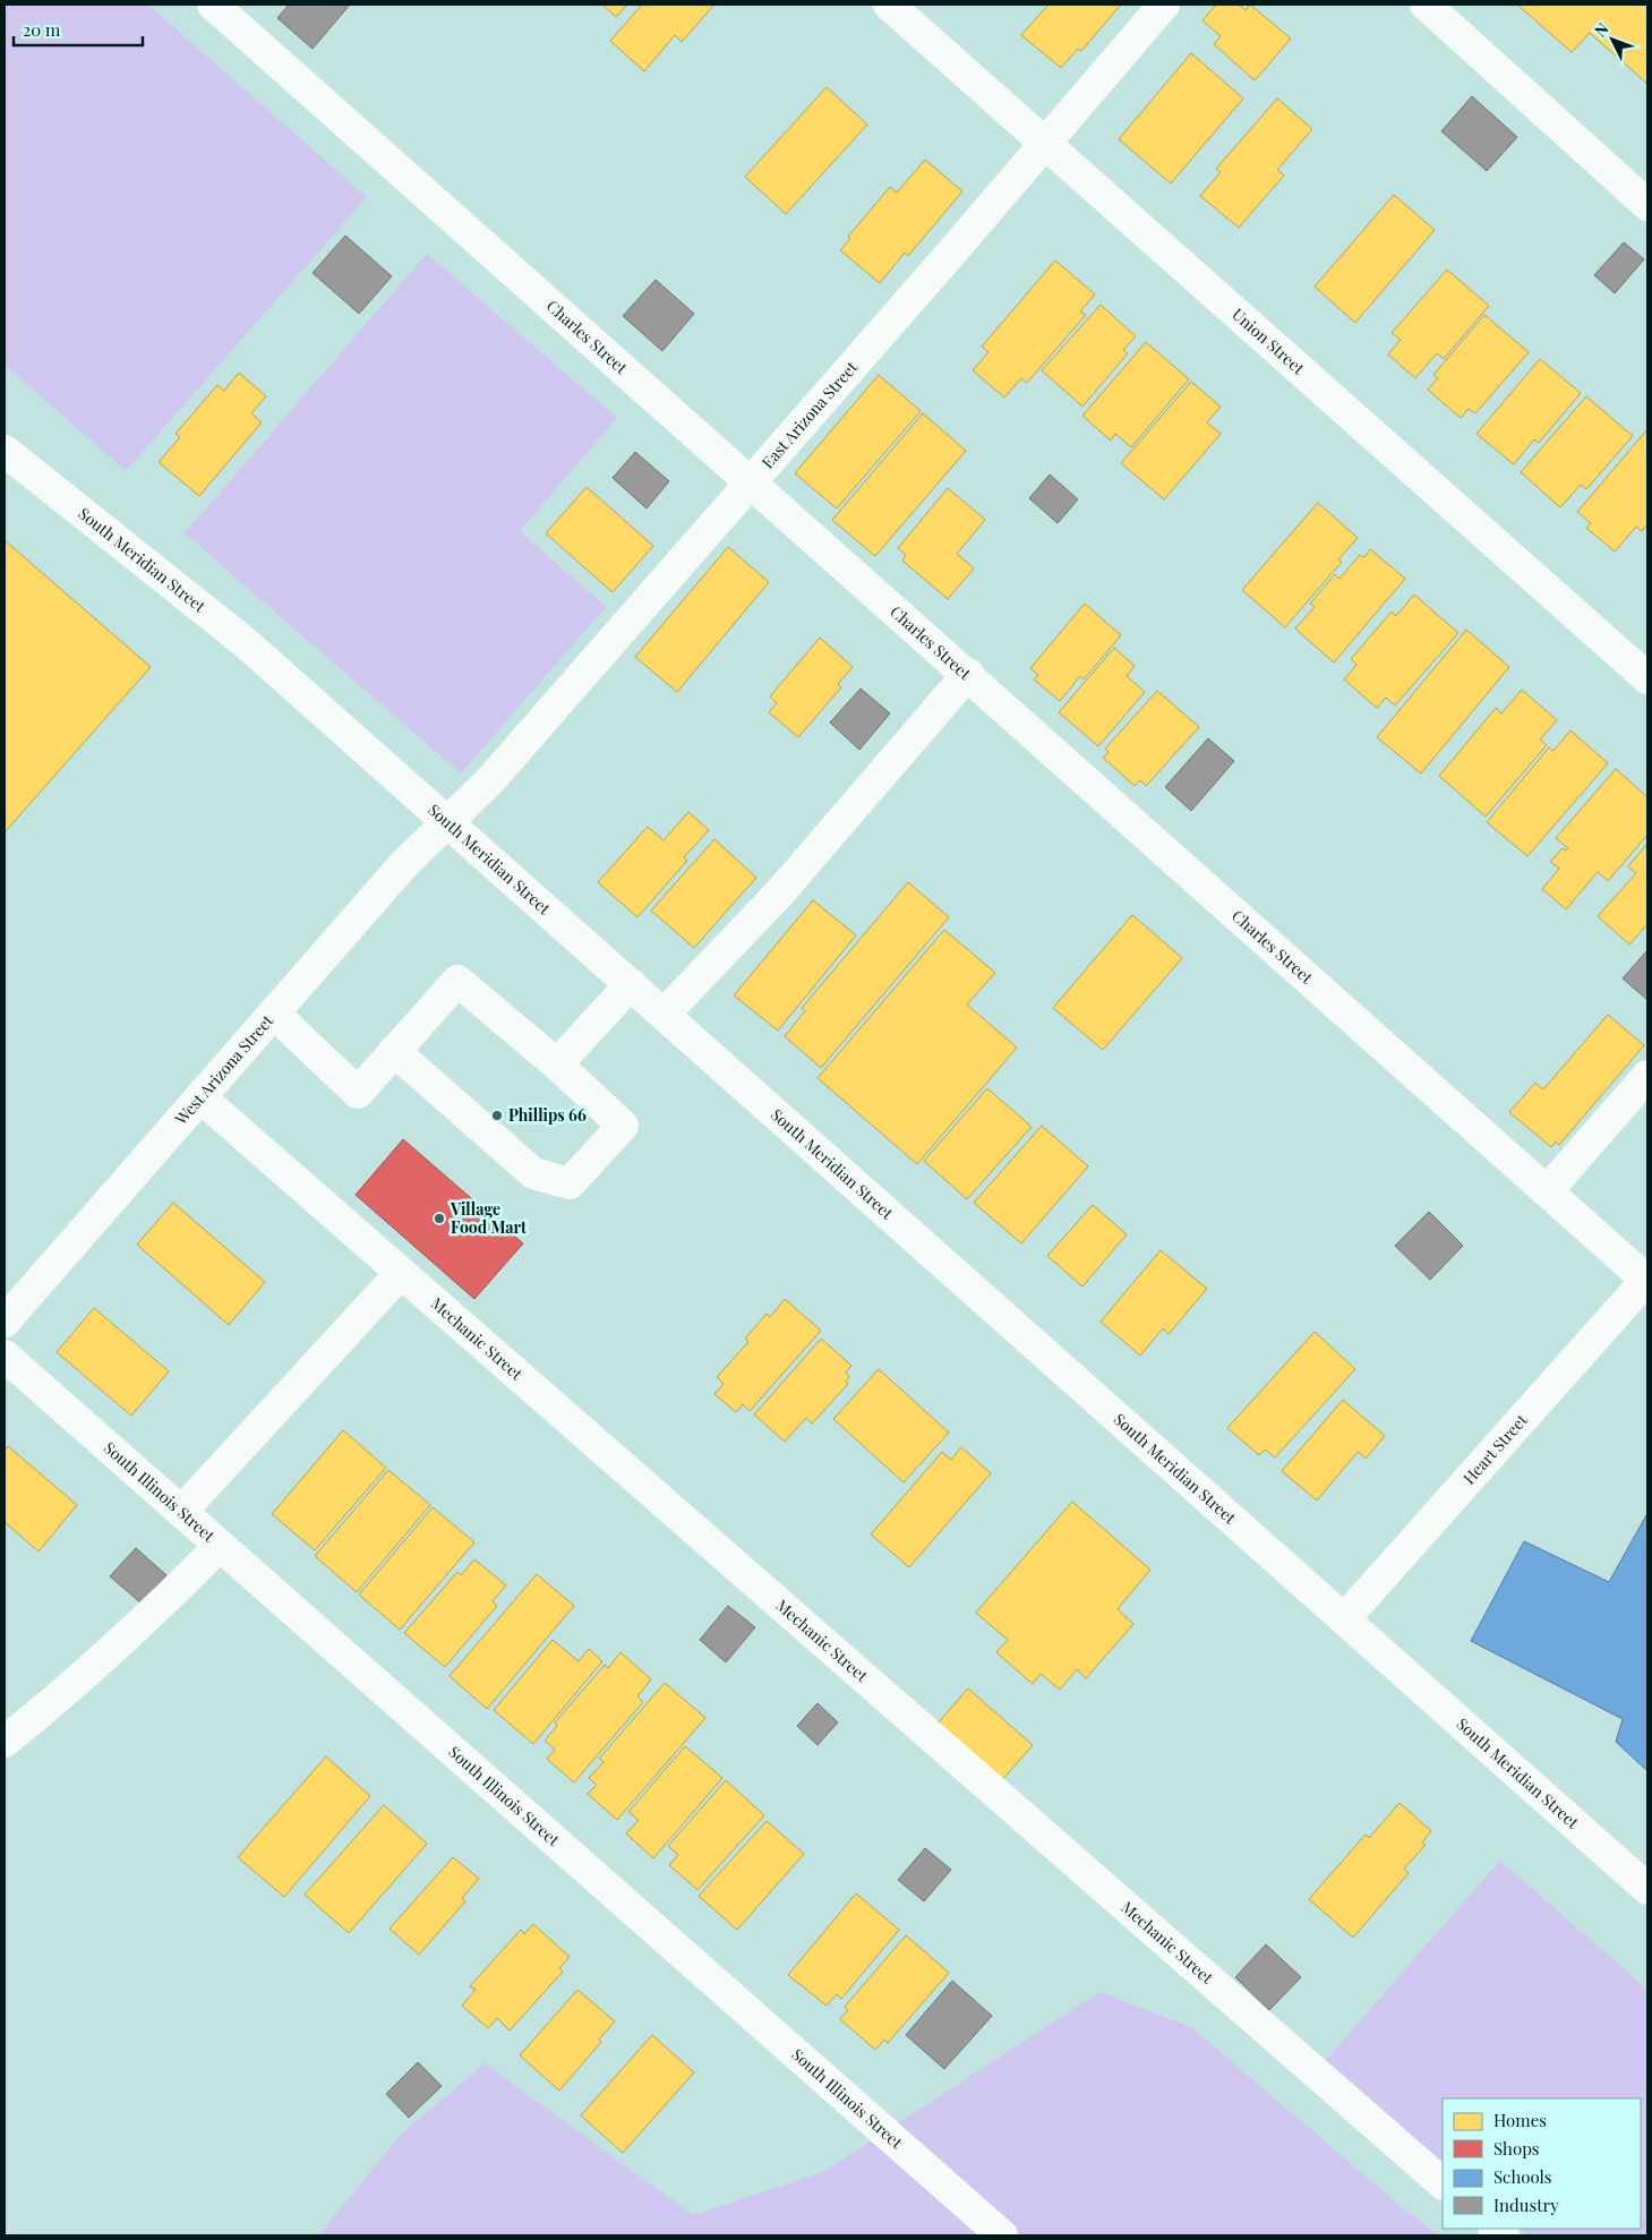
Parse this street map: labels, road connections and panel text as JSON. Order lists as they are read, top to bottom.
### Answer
{
  "streets": {
    "street": [
      "Charles Street",
      "Union Street",
      "East Arizona Street",
      "South Meridian Street",
      "West Arizona Street",
      "Mechanic Street",
      "Heart Street",
      "South Illinois Street"
    ]
  },
  "crossings": [
    ["Charles Street", "East Arizona Street"],
    ["Charles Street", "Heart Street"],
    ["Union Street", "East Arizona Street"],
    ["East Arizona Street", "South Meridian Street"],
    ["East Arizona Street", "West Arizona Street"],
    ["South Meridian Street", "West Arizona Street"],
    ["South Meridian Street", "Heart Street"],
    ["West Arizona Street", "Mechanic Street"]
  ],
  "places": ["Phillips 66", "Village Food Mart"],
  "legend": [
    "Homes",
    "Shops",
    "Schools",
    "Industry"
  ],
  "scale_bar": "20 m",
  "north": "top left"
}
